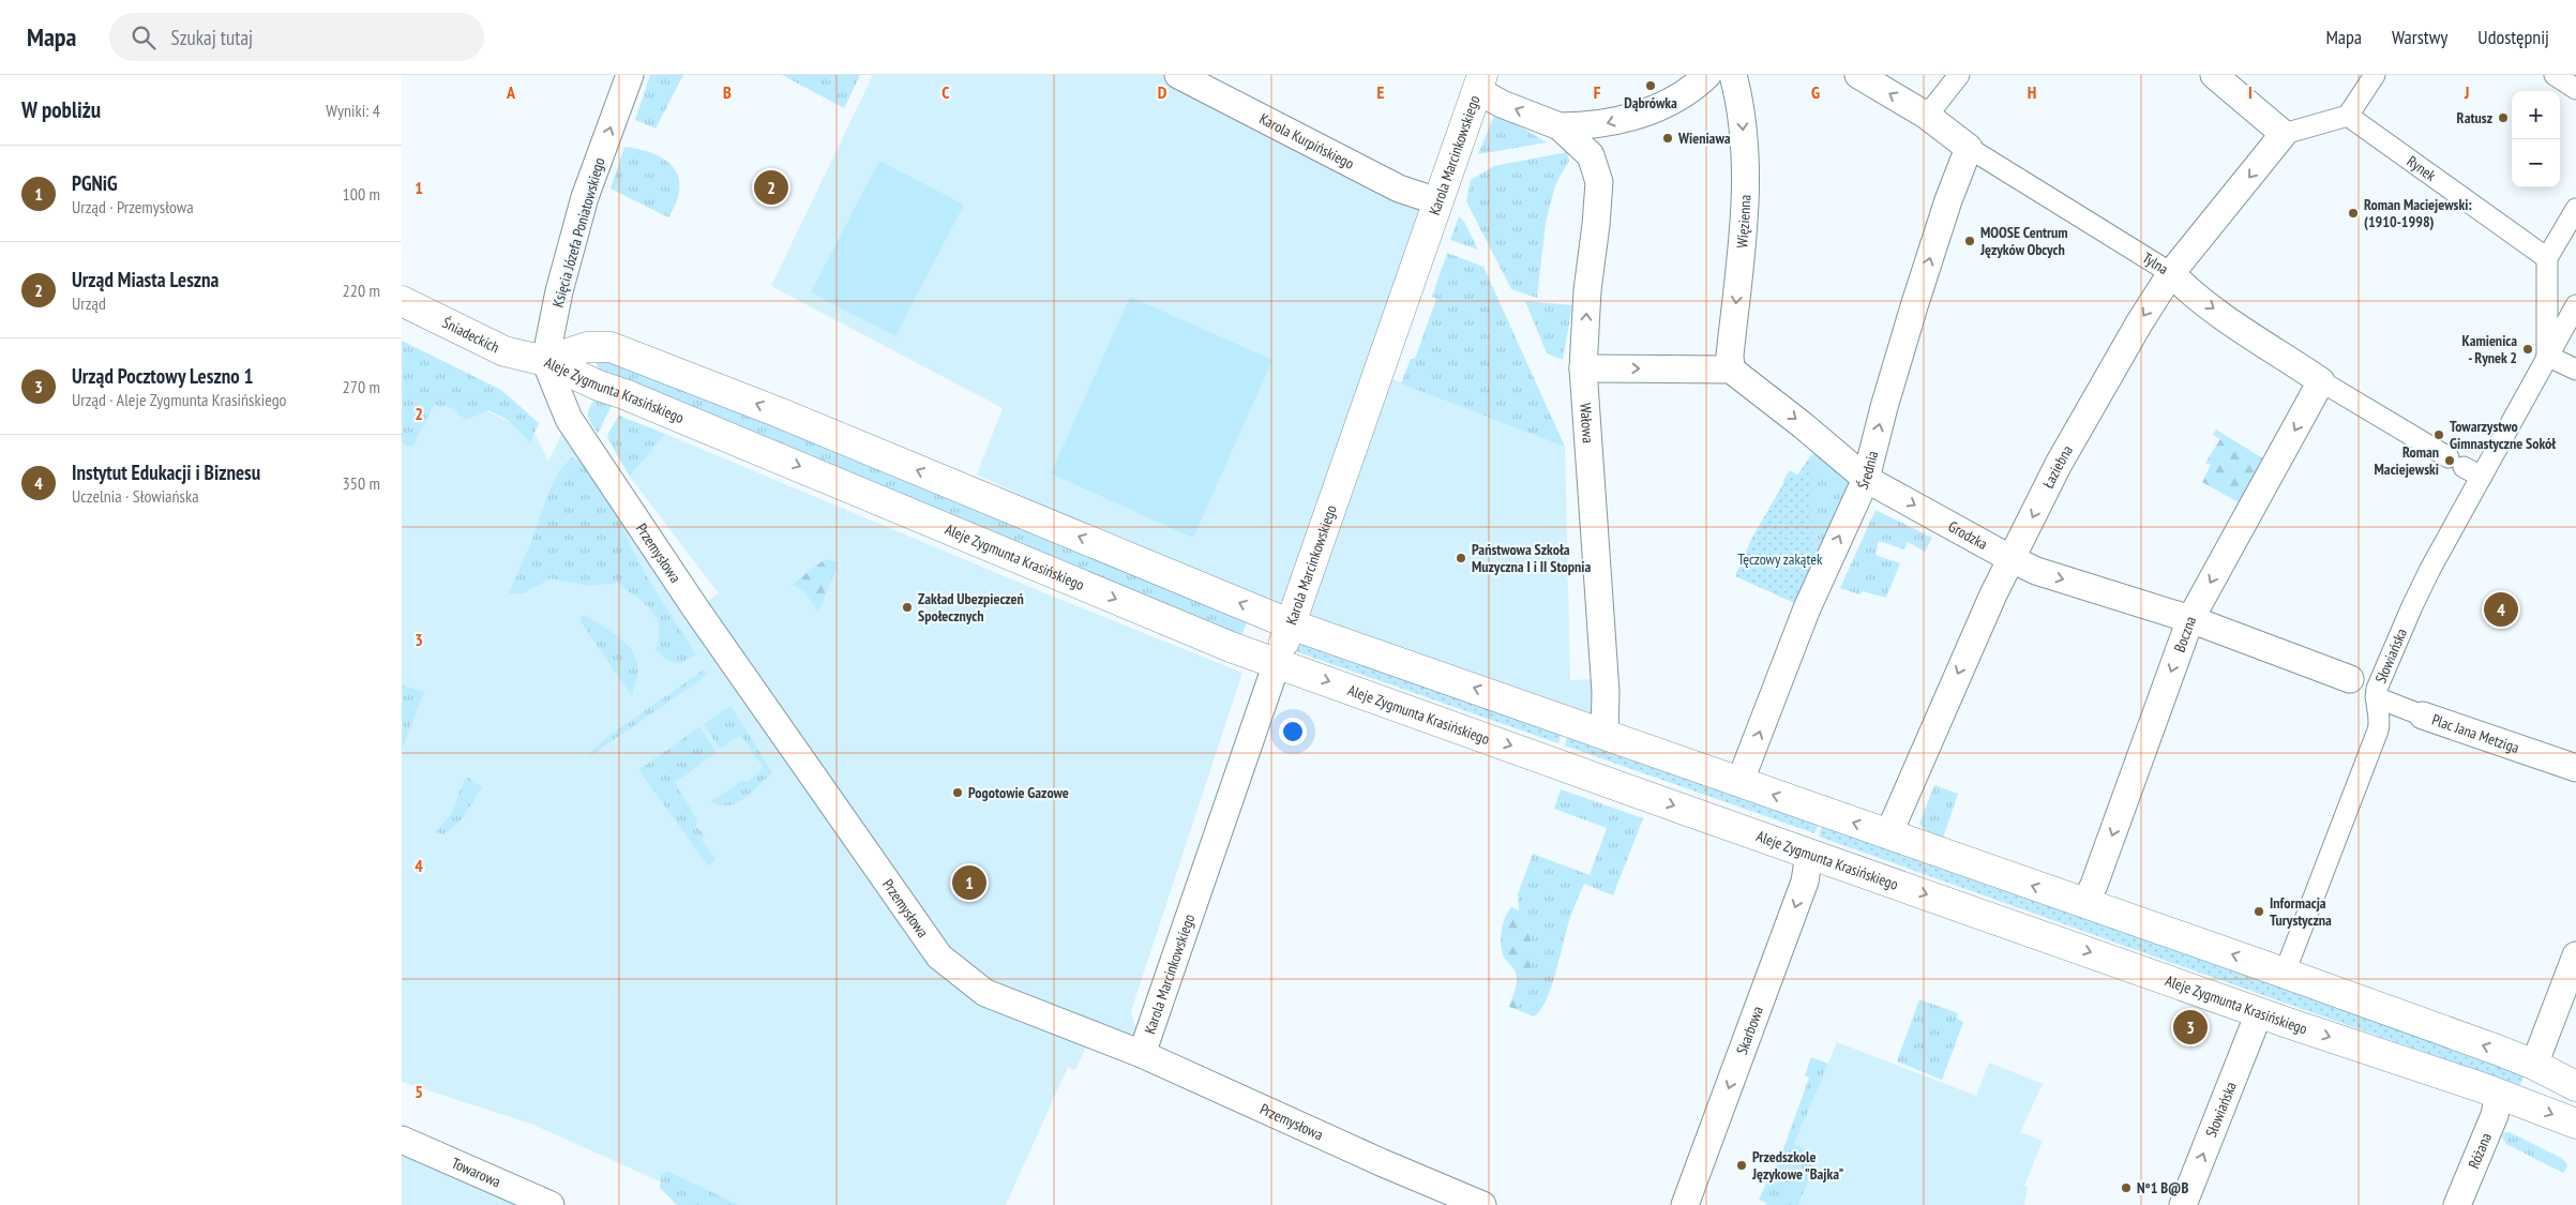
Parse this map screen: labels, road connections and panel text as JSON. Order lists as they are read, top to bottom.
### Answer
{
  "streets": {
    "street": [
      "Karola Kurpińskiego",
      "Karola Marcinkowskiego",
      "Rynek",
      "Więzienna",
      "Księcia Józefa Poniatowskiego",
      "Tylna",
      "Śniadeckich",
      "Aleje Zygmunta Krasińskiego",
      "Wałowa",
      "Łaziebna",
      "Średnia",
      "Grodzka",
      "Przemysłowa",
      "Boczna",
      "Słowiańska",
      "Plac Jana Metziga",
      "Skarbowa",
      "Różana",
      "Towarowa"
    ]
  },
  "crossings": [
    ["Karola Kurpińskiego", "Karola Marcinkowskiego"],
    ["Karola Marcinkowskiego", "Aleje Zygmunta Krasińskiego"],
    ["Karola Marcinkowskiego", "Wałowa"],
    ["Karola Marcinkowskiego", "Przemysłowa"],
    ["Więzienna", "Grodzka"],
    ["Księcia Józefa Poniatowskiego", "Śniadeckich"],
    ["Księcia Józefa Poniatowskiego", "Aleje Zygmunta Krasińskiego"],
    ["Księcia Józefa Poniatowskiego", "Przemysłowa"],
    ["Tylna", "Łaziebna"],
    ["Tylna", "Średnia"],
    ["Tylna", "Boczna"],
    ["Tylna", "Słowiańska"],
    ["Śniadeckich", "Aleje Zygmunta Krasińskiego"],
    ["Śniadeckich", "Przemysłowa"],
    ["Aleje Zygmunta Krasińskiego", "Wałowa"],
    ["Aleje Zygmunta Krasińskiego", "Łaziebna"],
    ["Aleje Zygmunta Krasińskiego", "Średnia"],
    ["Aleje Zygmunta Krasińskiego", "Przemysłowa"],
    ["Aleje Zygmunta Krasińskiego", "Boczna"],
    ["Aleje Zygmunta Krasińskiego", "Słowiańska"],
    ["Aleje Zygmunta Krasińskiego", "Skarbowa"],
    ["Aleje Zygmunta Krasińskiego", "Różana"],
    ["Łaziebna", "Grodzka"],
    ["Średnia", "Grodzka"],
    ["Grodzka", "Boczna"],
    ["Grodzka", "Słowiańska"],
    ["Grodzka", "Plac Jana Metziga"],
    ["Słowiańska", "Plac Jana Metziga"]
  ],
  "one_way": [
    "Więzienna",
    "Księcia Józefa Poniatowskiego",
    "Łaziebna",
    "Średnia",
    "Grodzka",
    "Boczna",
    "Skarbowa"
  ],
  "parks": ["Tęczowy zakątek"],
  "places": [
    "Dąbrówka",
    "Ratusz",
    "Wieniawa",
    "Roman Maciejewski: (1910-1998)",
    "MOOSE Centrum Języków Obcych",
    "Kamienica - Rynek 2",
    "Towarzystwo Gimnastyczne Sokół",
    "Roman Maciejewski",
    "Państwowa Szkoła Muzyczna I i II Stopnia",
    "Zakład Ubezpieczeń Społecznych",
    "Pogotowie Gazowe",
    "Informacja Turystyczna",
    "Przedszkole Językowe \"Bajka\"",
    "N°1 B@B"
  ],
  "page": {
    "header": "Mapa",
    "search": "Szukaj tutaj",
    "nav": ["Mapa", "Warstwy", "Udostępnij"],
    "heading": ["W pobliżu", "Wyniki: 4"],
    "map_buttons": ["+", "−"],
    "list": [
      {
        "mark": "1",
        "name": "PGNiG",
        "note": "Urząd · Przemysłowa",
        "value": "100 m"
      },
      {
        "mark": "2",
        "name": "Urząd Miasta Leszna",
        "note": "Urząd",
        "value": "220 m"
      },
      {
        "mark": "3",
        "name": "Urząd Pocztowy Leszno 1",
        "note": "Urząd · Aleje Zygmunta Krasińskiego",
        "value": "270 m"
      },
      {
        "mark": "4",
        "name": "Instytut Edukacji i Biznesu",
        "note": "Uczelnia · Słowiańska",
        "value": "350 m"
      }
    ],
    "pins": [
      "2",
      "4",
      "1",
      "3"
    ]
  },
  "grid": {
    "columns": [
      "A",
      "B",
      "C",
      "D",
      "E",
      "F",
      "G",
      "H",
      "I",
      "J"
    ],
    "rows": [
      "1",
      "2",
      "3",
      "4",
      "5"
    ]
  }
}
